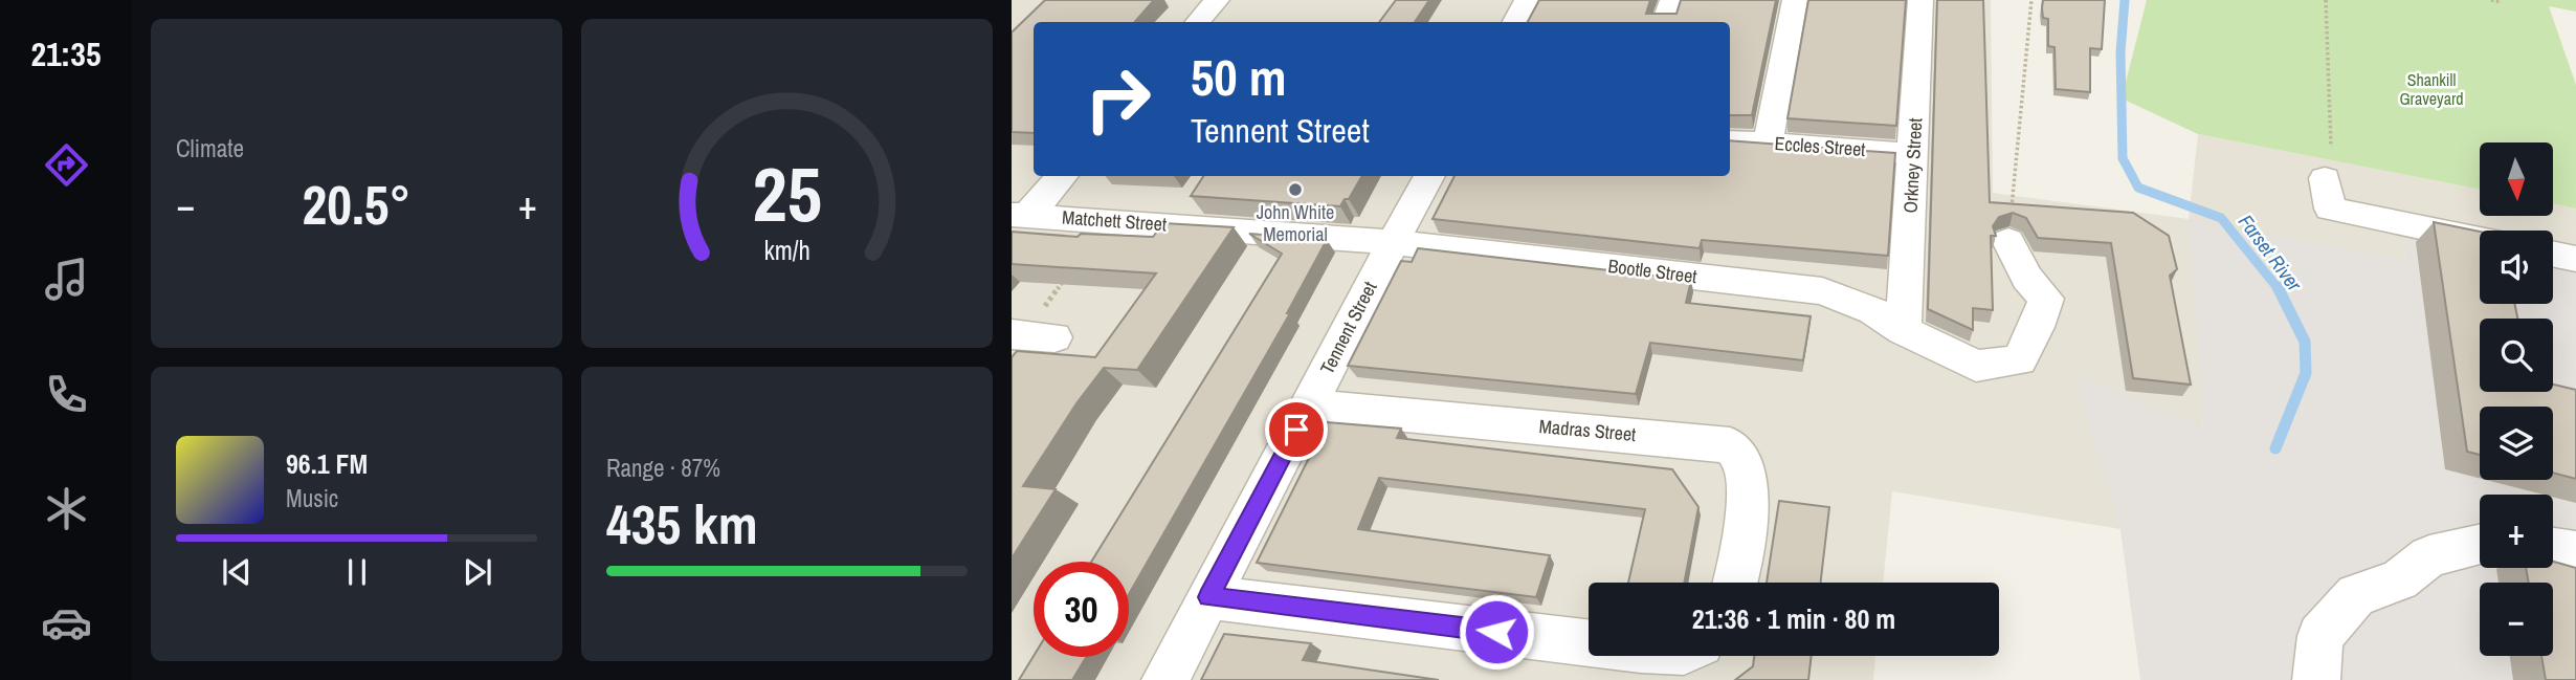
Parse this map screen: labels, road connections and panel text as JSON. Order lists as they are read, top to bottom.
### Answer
{
  "streets": {
    "street": [
      "Eccles Street",
      "Orkney Street",
      "Matchett Street",
      "Bootle Street",
      "Tennent Street",
      "Madras Street"
    ]
  },
  "crossings": [
    ["Eccles Street", "Orkney Street"],
    ["Orkney Street", "Bootle Street"],
    ["Matchett Street", "Bootle Street"],
    ["Matchett Street", "Tennent Street"],
    ["Bootle Street", "Tennent Street"],
    ["Tennent Street", "Madras Street"]
  ],
  "water": ["Farset River"],
  "parks": ["Shankill Graveyard"],
  "places": ["John White Memorial"],
  "north": "bottom",
  "page": {
    "tabs": "21:35",
    "tile": [
      "Climate",
      ["Range · 87%", "435 km"]
    ],
    "turn": ["50 m", "Tennent Street"],
    "map_buttons": ["+", "−"],
    "heat": ["−", "20.5°", "+"],
    "song": ["96.1 FM", "Music"],
    "limit": "30",
    "trip": "21:36 · 1 min · 80 m",
    "gauge": ["25", "km/h"]
  }
}
